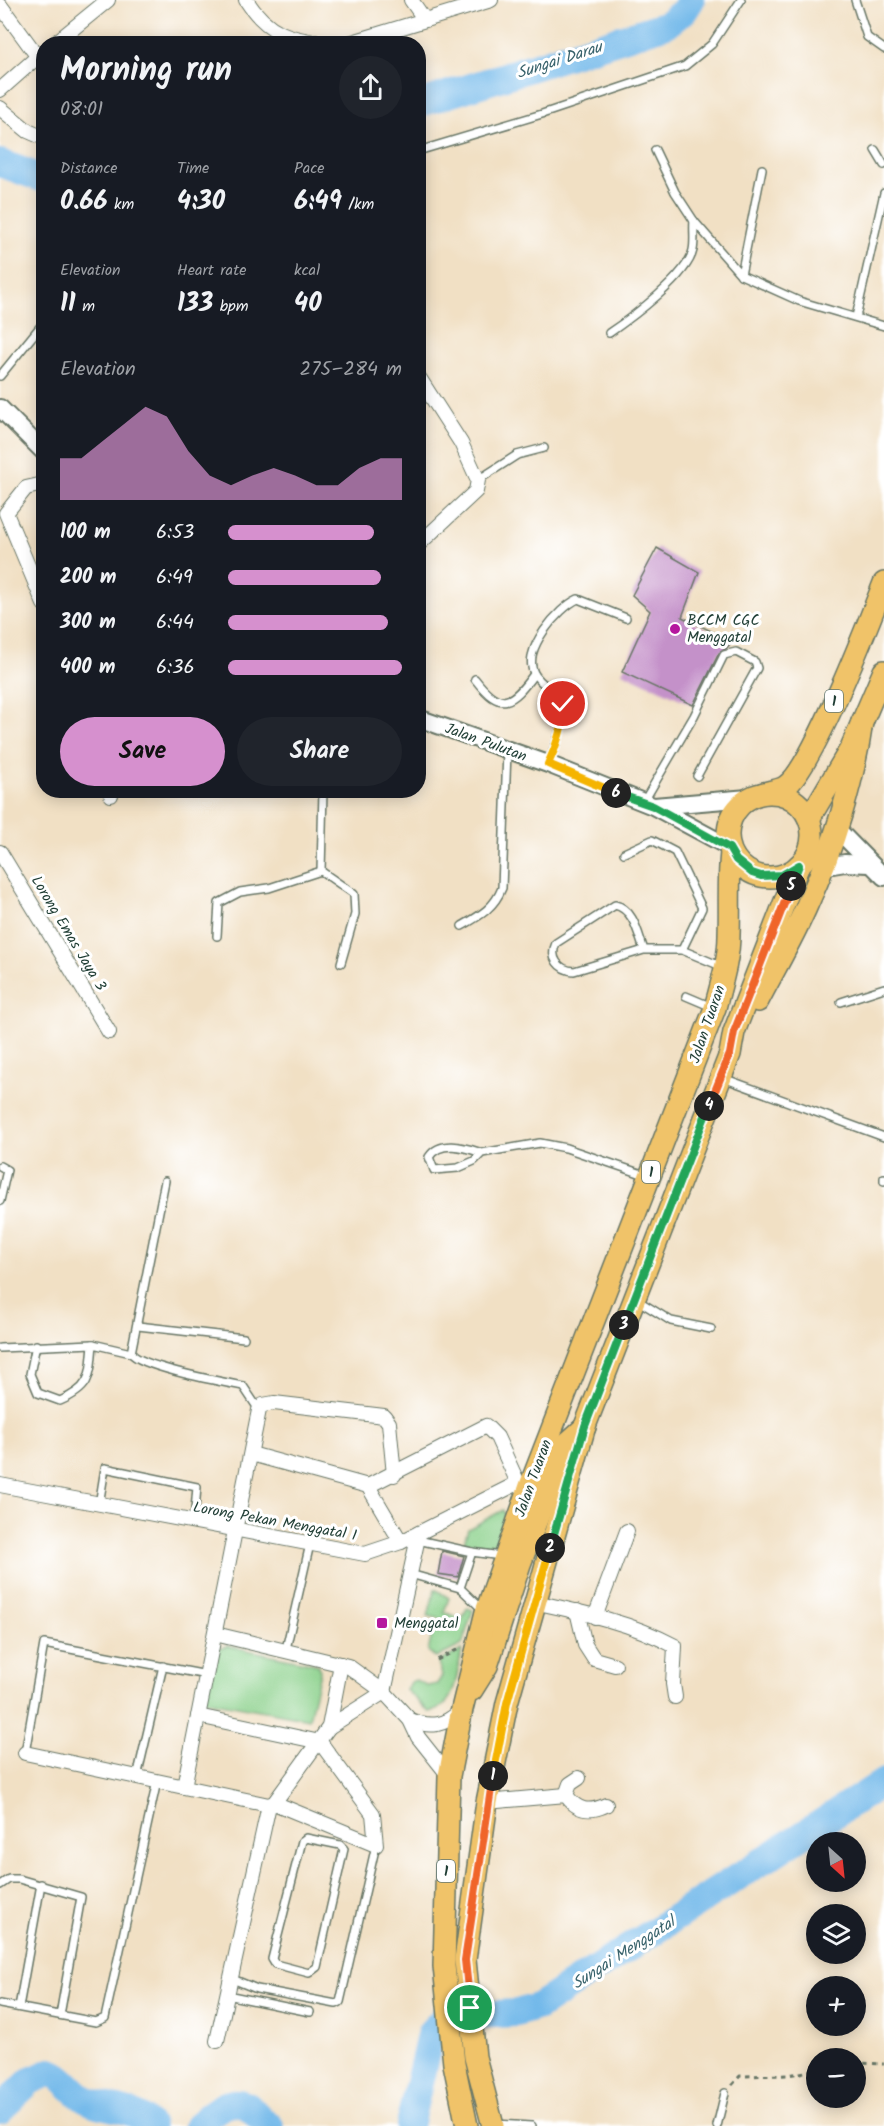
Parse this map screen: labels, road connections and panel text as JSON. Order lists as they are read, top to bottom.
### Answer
{
  "streets": {
    "main road": ["1", "Jalan Tuaran"],
    "street": ["Jalan Pulutan", "Lorong Emas Jaya 3", "Lorong Pekan Menggatal 1"]
  },
  "crossings": [
    ["1", "Jalan Pulutan"],
    ["1", "Jalan Tuaran"],
    ["Jalan Pulutan", "Jalan Tuaran"],
    ["Jalan Tuaran", "Lorong Pekan Menggatal 1"]
  ],
  "water": ["Sungai Darau", "Sungai Menggatal"],
  "places": {
    "other": ["BCCM CGC Menggatal"],
    "transit": ["Menggatal"]
  },
  "north": "bottom right",
  "page": {
    "heading": ["Morning run", "08:01"],
    "stats": [
      ["Distance", "0.66 km"],
      ["Time", "4:30"],
      ["Pace", "6:49 /km"],
      ["Elevation", "11 m"],
      ["Heart rate", "133 bpm"],
      ["kcal", "40"]
    ],
    "chart": ["Elevation", "275–284 m"],
    "list": [
      {
        "name": "100 m",
        "note": "6:53"
      },
      {
        "name": "200 m",
        "note": "6:49"
      },
      {
        "name": "300 m",
        "note": "6:44"
      },
      {
        "name": "400 m",
        "note": "6:36"
      }
    ],
    "buttons": ["Save", "Share"],
    "pins": [
      "6",
      "5",
      "4",
      "3",
      "2",
      "1"
    ],
    "map_buttons": ["+", "−"]
  }
}
